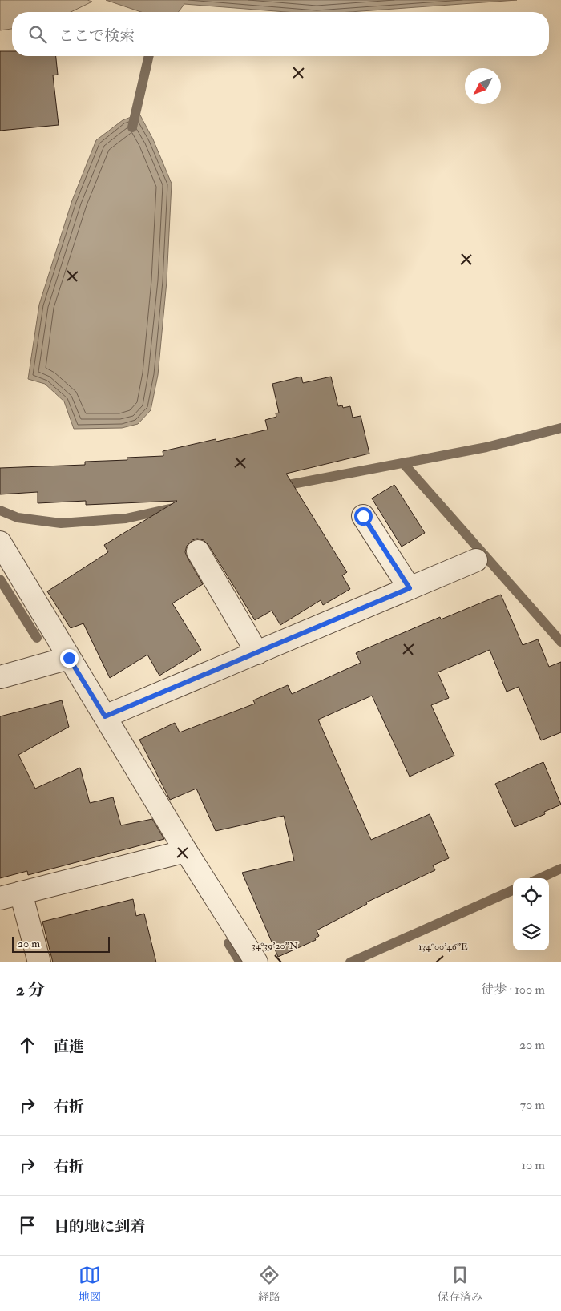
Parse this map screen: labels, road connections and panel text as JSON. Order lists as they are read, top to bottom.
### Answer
{
  "scale_bar": "20 m",
  "north": "bottom left",
  "page": {
    "search": "ここで検索",
    "scale": "20 m",
    "heading": ["2 分", "徒歩 · 100 m"],
    "list": [
      ["直進", "20 m"],
      ["右折", "70 m"],
      ["右折", "10 m"],
      "目的地に到着"
    ],
    "nav": ["地図", "経路", "保存済み"]
  },
  "coordinates": ["34°39'20\"N", "134°00'46\"E"]
}
